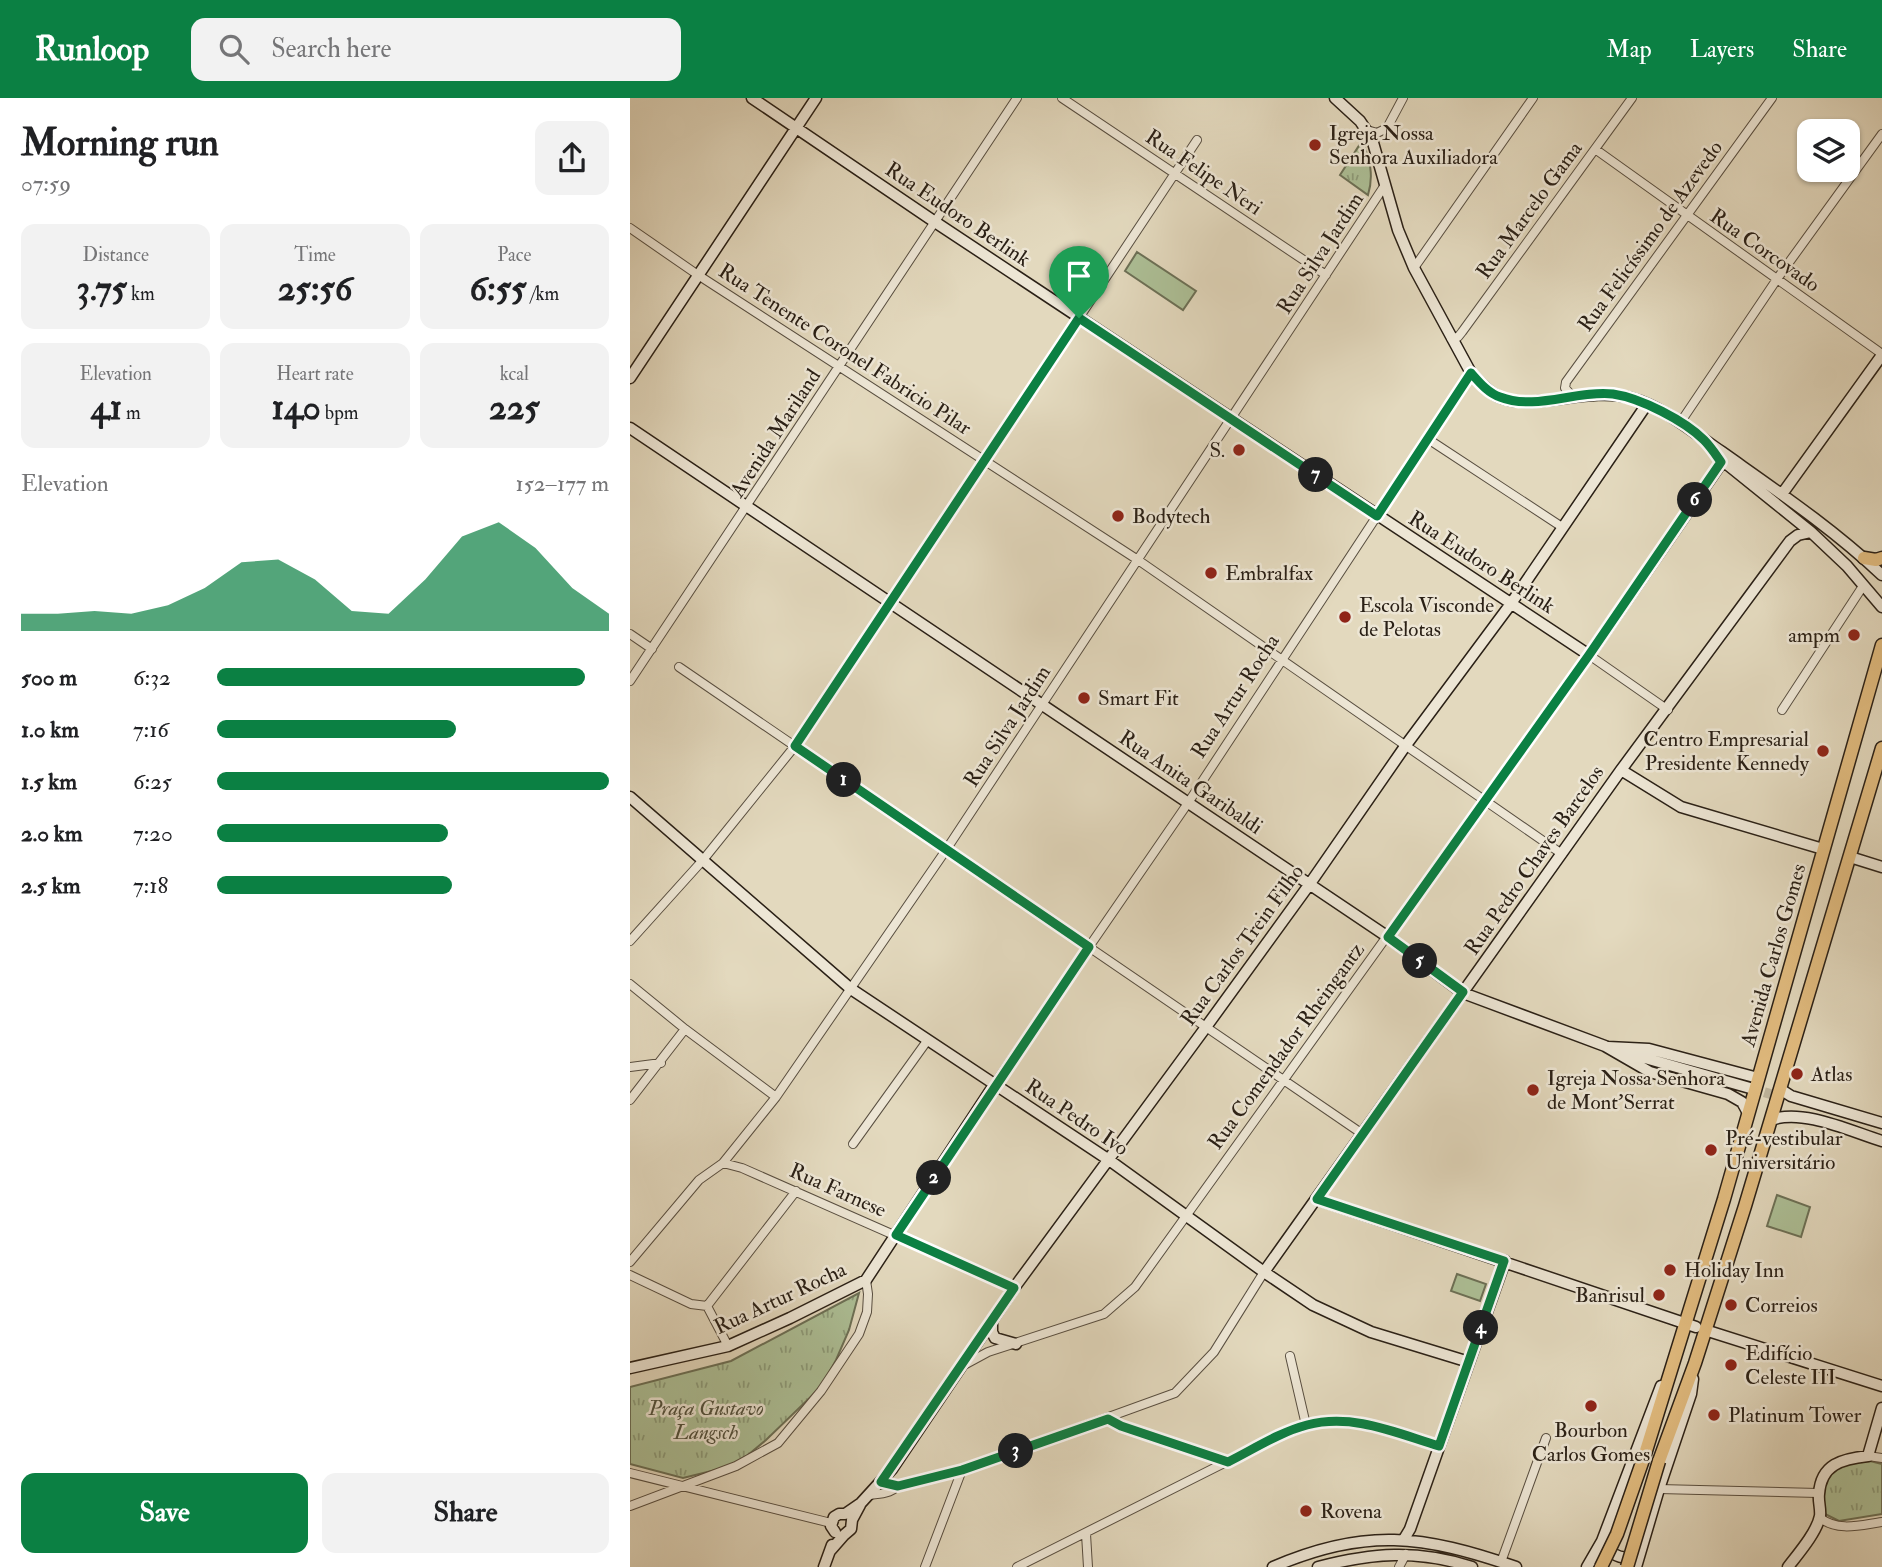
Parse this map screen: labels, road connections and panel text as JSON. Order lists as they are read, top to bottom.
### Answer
{
  "streets": {
    "main road": ["Avenida Carlos Gomes"],
    "street": [
      "Rua Felipe Neri",
      "Rua Marcelo Gama",
      "Rua Eudoro Berlink",
      "Rua Felicíssimo de Azevedo",
      "Rua Corcovado",
      "Rua Silva Jardim",
      "Rua Tenente Coronel Fabricio Pilar",
      "Avenida Mariland",
      "Rua Artur Rocha",
      "Rua Anita Garibaldi",
      "Rua Pedro Chaves Barcelos",
      "Rua Carlos Trein Filho",
      "Rua Comendador Rheingantz",
      "Rua Pedro Ivo",
      "Rua Farnese"
    ]
  },
  "crossings": [
    ["Rua Felipe Neri", "Rua Silva Jardim"],
    ["Rua Marcelo Gama", "Rua Corcovado"],
    ["Rua Eudoro Berlink", "Rua Silva Jardim"],
    ["Rua Eudoro Berlink", "Avenida Mariland"],
    ["Rua Eudoro Berlink", "Rua Artur Rocha"],
    ["Rua Eudoro Berlink", "Rua Pedro Chaves Barcelos"],
    ["Rua Eudoro Berlink", "Rua Carlos Trein Filho"],
    ["Rua Eudoro Berlink", "Rua Comendador Rheingantz"],
    ["Rua Felicíssimo de Azevedo", "Rua Corcovado"],
    ["Rua Silva Jardim", "Rua Tenente Coronel Fabricio Pilar"],
    ["Rua Silva Jardim", "Rua Anita Garibaldi"],
    ["Rua Silva Jardim", "Rua Pedro Ivo"],
    ["Rua Silva Jardim", "Rua Farnese"],
    ["Rua Tenente Coronel Fabricio Pilar", "Avenida Mariland"],
    ["Rua Tenente Coronel Fabricio Pilar", "Rua Artur Rocha"],
    ["Rua Tenente Coronel Fabricio Pilar", "Rua Pedro Chaves Barcelos"],
    ["Rua Tenente Coronel Fabricio Pilar", "Rua Carlos Trein Filho"],
    ["Rua Tenente Coronel Fabricio Pilar", "Rua Comendador Rheingantz"],
    ["Avenida Mariland", "Rua Anita Garibaldi"],
    ["Rua Artur Rocha", "Rua Anita Garibaldi"],
    ["Rua Artur Rocha", "Rua Pedro Ivo"],
    ["Rua Artur Rocha", "Rua Farnese"],
    ["Rua Anita Garibaldi", "Rua Pedro Chaves Barcelos"],
    ["Rua Anita Garibaldi", "Rua Carlos Trein Filho"],
    ["Rua Anita Garibaldi", "Avenida Carlos Gomes"],
    ["Rua Anita Garibaldi", "Rua Comendador Rheingantz"],
    ["Rua Pedro Chaves Barcelos", "Rua Carlos Trein Filho"],
    ["Rua Pedro Chaves Barcelos", "Rua Pedro Ivo"],
    ["Rua Carlos Trein Filho", "Rua Comendador Rheingantz"],
    ["Rua Carlos Trein Filho", "Rua Pedro Ivo"],
    ["Rua Carlos Trein Filho", "Rua Farnese"],
    ["Rua Comendador Rheingantz", "Rua Pedro Ivo"]
  ],
  "parks": ["Praça Gustavo Langsch"],
  "places": [
    "Igreja Nossa Senhora Auxiliadora",
    "S.",
    "Bodytech",
    "Embralfax",
    "Escola Visconde de Pelotas",
    "ampm",
    "Smart Fit",
    "Centro Empresarial Presidente Kennedy",
    "Atlas",
    "Igreja Nossa Senhora de Mont'Serrat",
    "Pré-vestibular Universitário",
    "Holiday Inn",
    "Banrisul",
    "Correios",
    "Edifício Celeste III",
    "Bourbon Carlos Gomes",
    "Platinum Tower",
    "Rovena"
  ],
  "page": {
    "header": "Runloop",
    "search": "Search here",
    "nav": ["Map", "Layers", "Share"],
    "heading": ["Morning run", "07:59"],
    "stats": [
      ["Distance", "3.75 km"],
      ["Time", "25:56"],
      ["Pace", "6:55 /km"],
      ["Elevation", "41 m"],
      ["Heart rate", "140 bpm"],
      ["kcal", "225"]
    ],
    "chart": ["Elevation", "152–177 m"],
    "pins": [
      "7",
      "6",
      "1",
      "5",
      "2",
      "4",
      "3"
    ],
    "list": [
      {
        "name": "500 m",
        "note": "6:32"
      },
      {
        "name": "1.0 km",
        "note": "7:16"
      },
      {
        "name": "1.5 km",
        "note": "6:25"
      },
      {
        "name": "2.0 km",
        "note": "7:20"
      },
      {
        "name": "2.5 km",
        "note": "7:18"
      }
    ],
    "buttons": ["Save", "Share"]
  }
}
